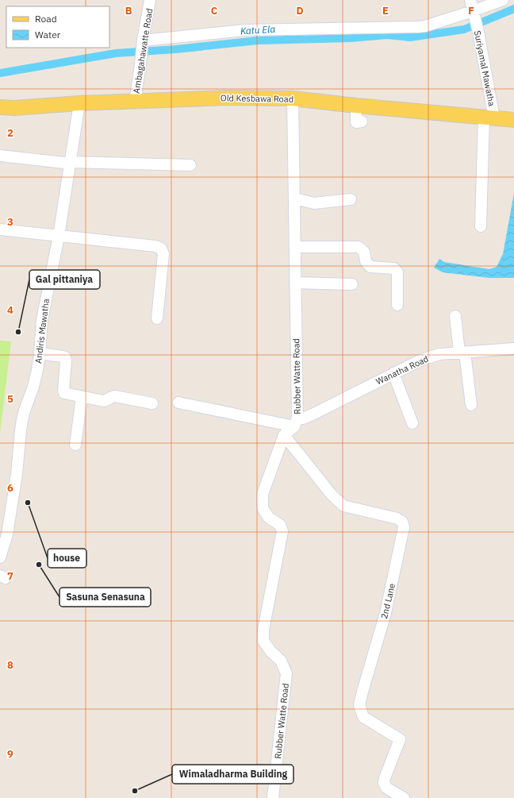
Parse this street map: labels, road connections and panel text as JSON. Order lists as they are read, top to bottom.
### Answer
{
  "streets": {
    "main road": ["Old Kesbawa Road"],
    "street": [
      "Ambagahawatte Road",
      "Suriyamal Mawatha",
      "Andiris Mawatha",
      "Wanatha Road",
      "Rubber Watte Road",
      "2nd Lane"
    ]
  },
  "crossings": [
    ["Ambagahawatte Road", "Old Kesbawa Road"],
    ["Suriyamal Mawatha", "Old Kesbawa Road"],
    ["Old Kesbawa Road", "Andiris Mawatha"],
    ["Old Kesbawa Road", "Rubber Watte Road"],
    ["Wanatha Road", "Rubber Watte Road"],
    ["Rubber Watte Road", "2nd Lane"]
  ],
  "water": ["Katu Ela"],
  "places": [
    "Gal pittaniya",
    "house",
    "Sasuna Senasuna",
    "Wimaladharma Building"
  ],
  "legend": ["Road", "Water"],
  "grid": {
    "columns": [
      "B",
      "C",
      "D",
      "E",
      "F"
    ],
    "rows": [
      "2",
      "3",
      "4",
      "5",
      "6",
      "7",
      "8",
      "9"
    ]
  }
}
